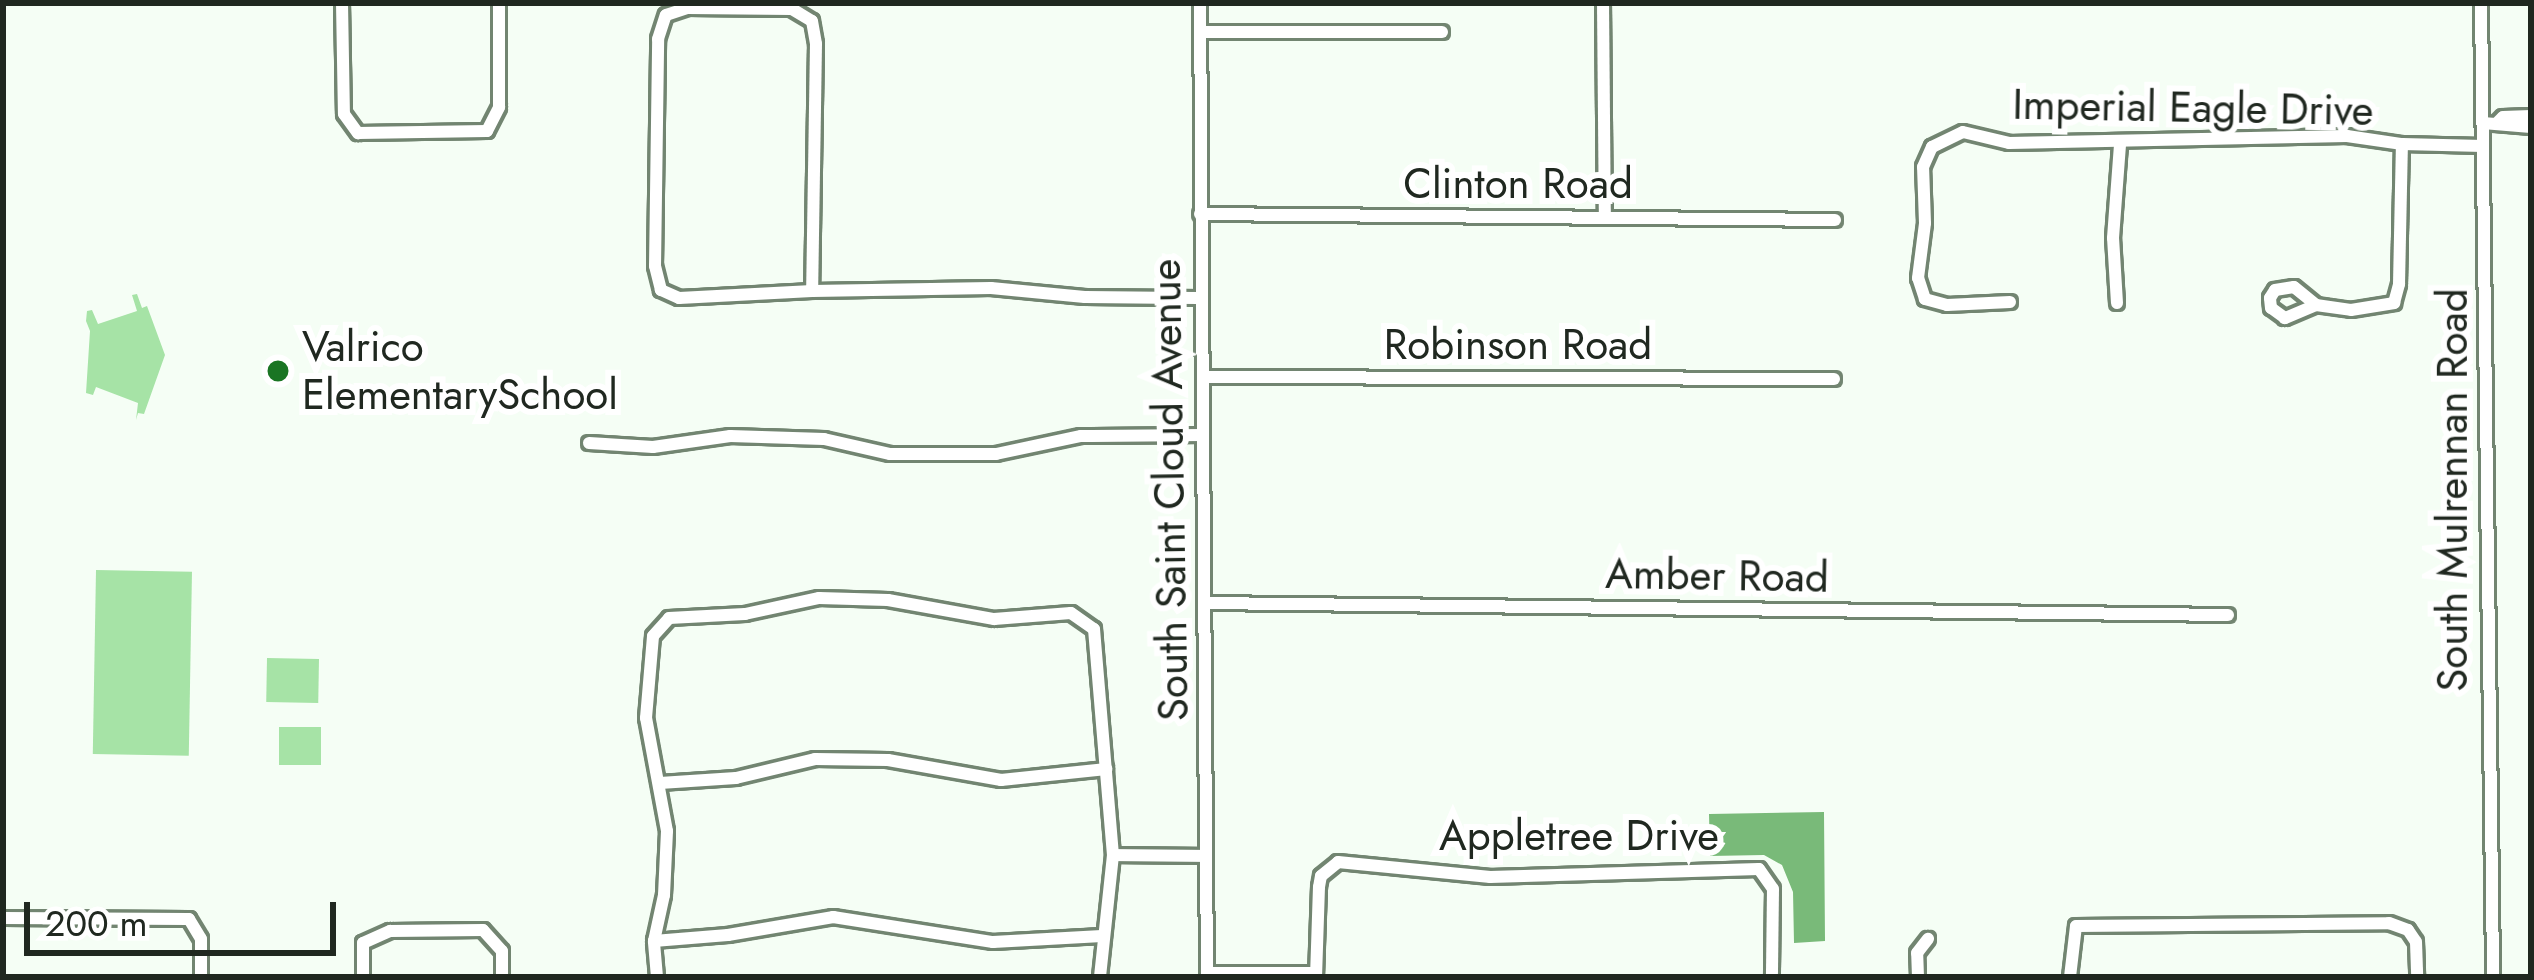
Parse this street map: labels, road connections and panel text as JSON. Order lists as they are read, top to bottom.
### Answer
{
  "streets": {
    "street": [
      "Imperial Eagle Drive",
      "Clinton Road",
      "Robinson Road",
      "South Saint Cloud Avenue",
      "South Mulrennan Road",
      "Amber Road",
      "Appletree Drive"
    ]
  },
  "crossings": [
    ["Imperial Eagle Drive", "South Mulrennan Road"],
    ["Clinton Road", "South Saint Cloud Avenue"],
    ["Robinson Road", "South Saint Cloud Avenue"],
    ["South Saint Cloud Avenue", "Amber Road"]
  ],
  "places": ["Valrico ElementarySchool"],
  "scale_bar": "200 m"
}
